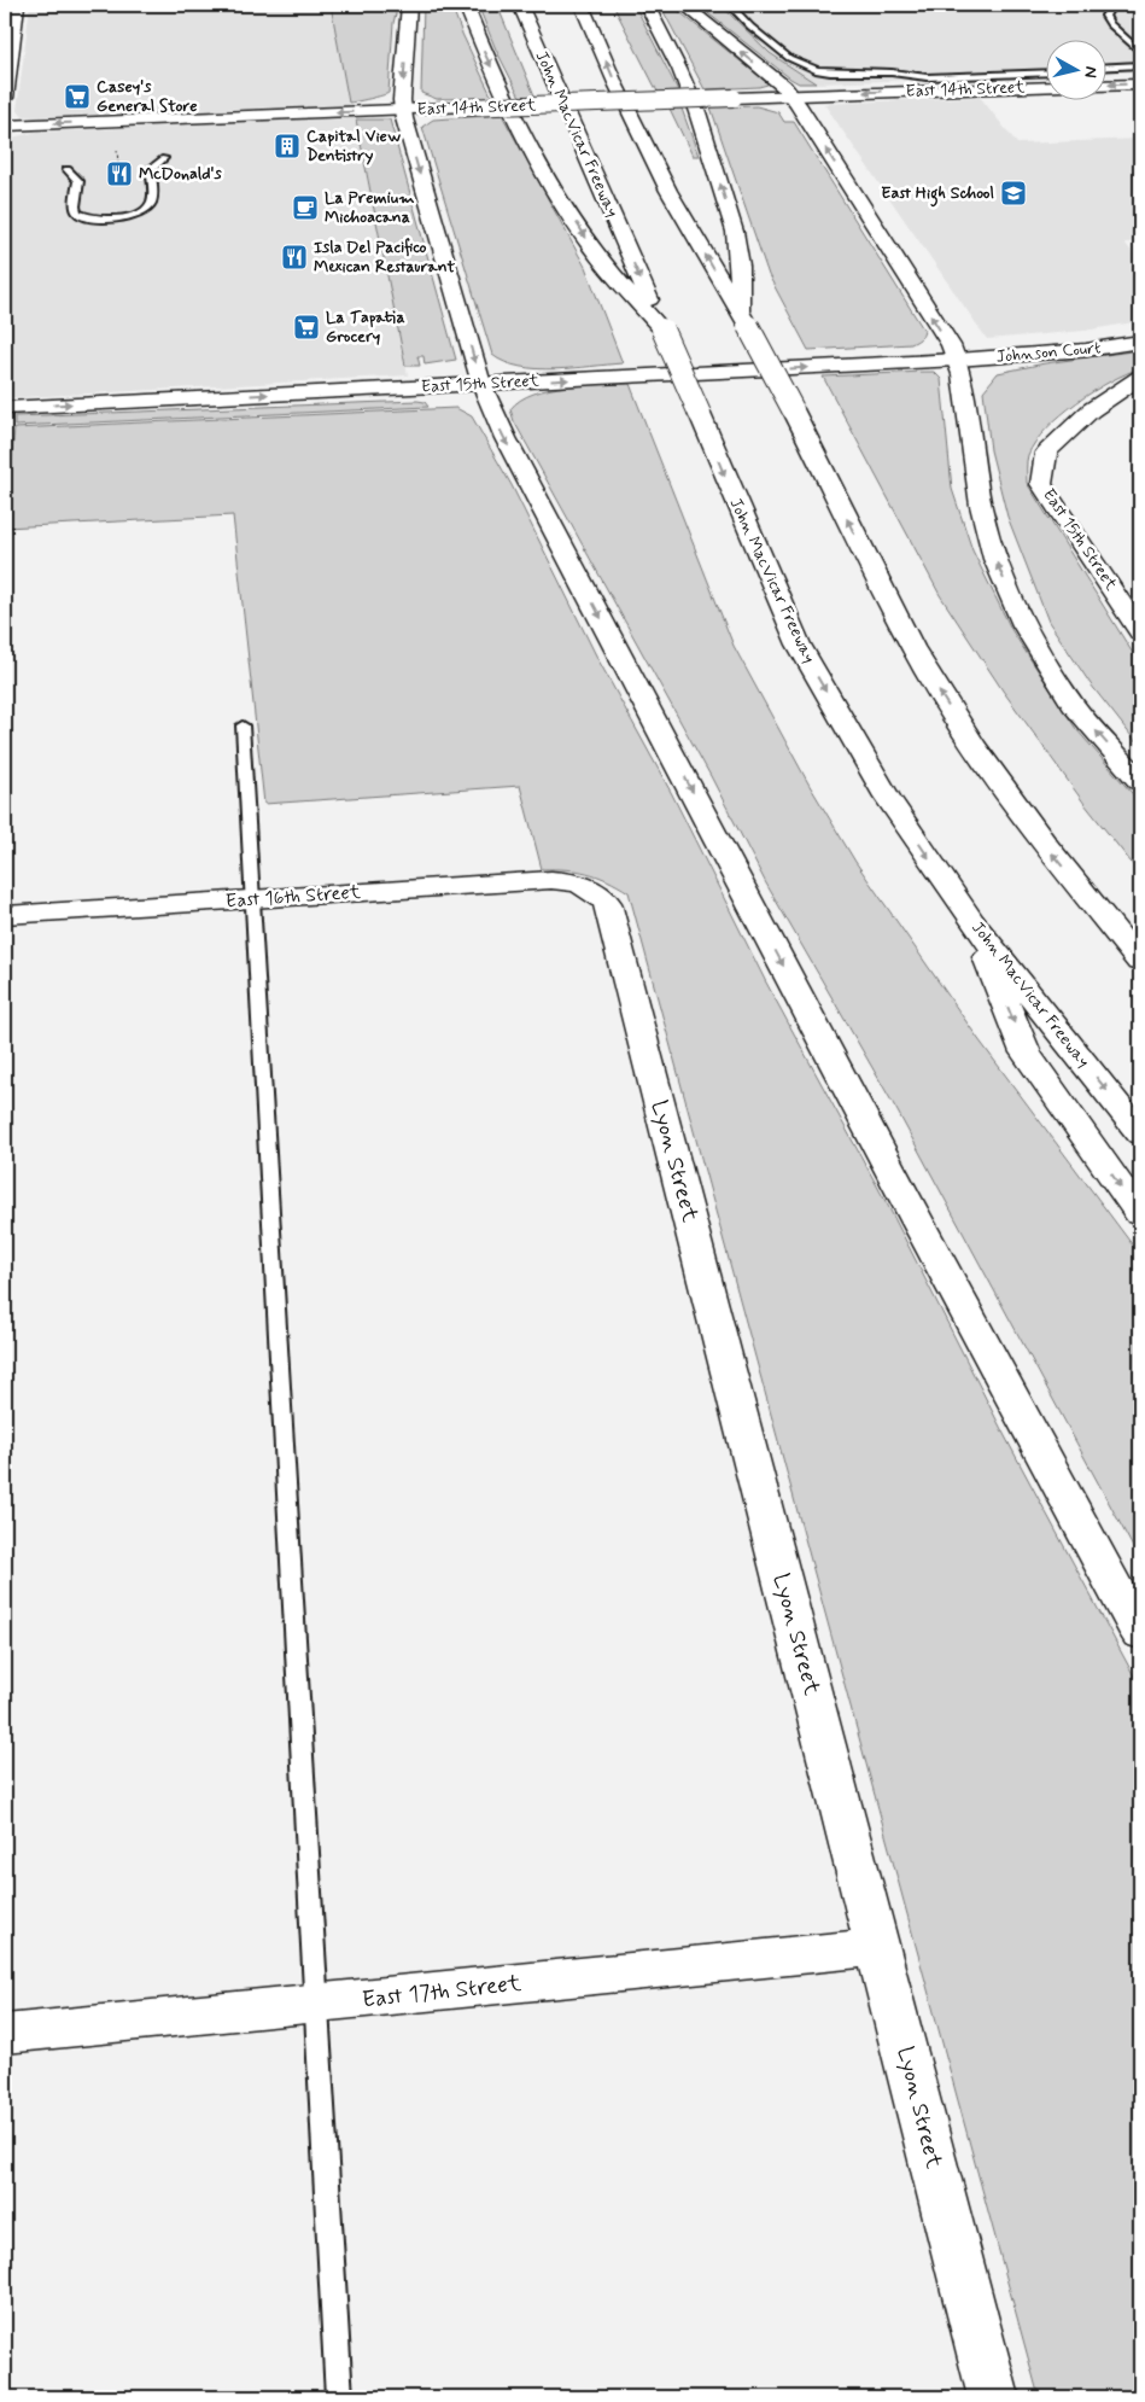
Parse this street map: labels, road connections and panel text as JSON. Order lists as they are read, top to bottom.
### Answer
{
  "streets": {
    "main road": [
      "East 14th Street",
      "John MacVicar Freeway",
      "Johnson Court",
      "East 15th Street",
      "East 16th Street",
      "Lyon Street",
      "East 17th Street"
    ]
  },
  "crossings": [
    ["Johnson Court", "East 15th Street"],
    ["East 16th Street", "Lyon Street"],
    ["Lyon Street", "East 17th Street"]
  ],
  "one_way": ["East 14th Street", "East 15th Street"],
  "places": {
    "supermarket": ["Casey's General Store", "La Tapatia Grocery"],
    "building": ["Capital View Dentistry"],
    "restaurant": ["McDonald's", "Isla Del Pacifico Mexican Restaurant"],
    "school or university": ["East High School"],
    "cafe": ["La Premium Michoacana"]
  },
  "north": "right"
}
